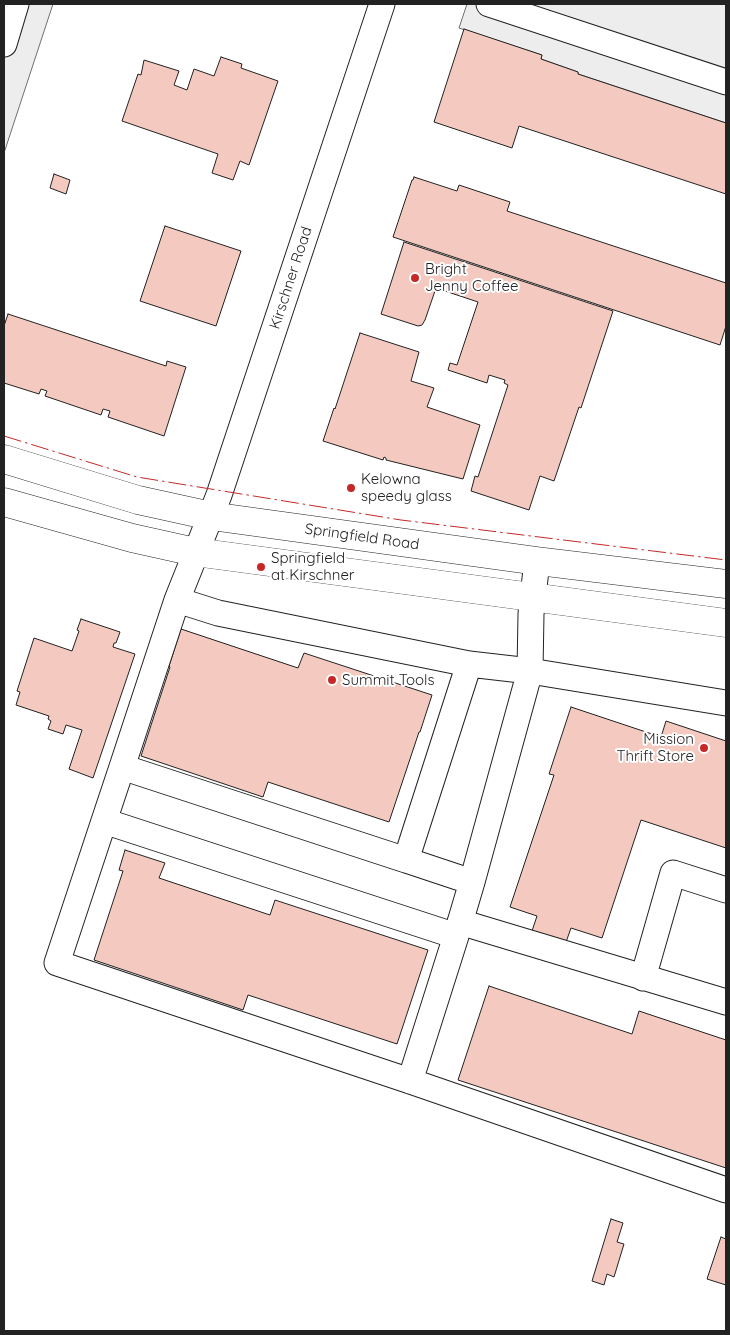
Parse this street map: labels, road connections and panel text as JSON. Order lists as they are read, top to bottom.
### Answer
{
  "streets": {
    "main road": ["Springfield Road"],
    "street": ["Kirschner Road"]
  },
  "crossings": [
    ["Kirschner Road", "Springfield Road"]
  ],
  "places": [
    "Bright Jenny Coffee",
    "Kelowna speedy glass",
    "Springfield at Kirschner",
    "Summit Tools",
    "Mission Thrift Store"
  ]
}
